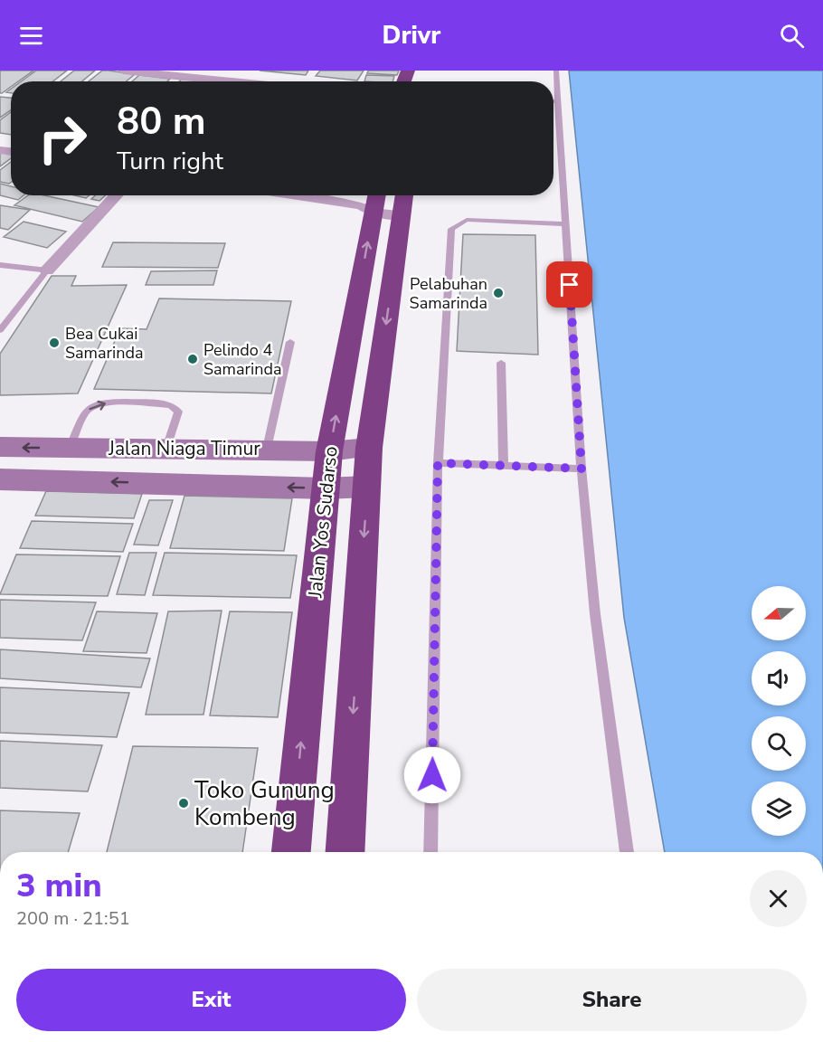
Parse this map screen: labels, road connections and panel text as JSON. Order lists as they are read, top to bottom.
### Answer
{
  "streets": {
    "highway": ["Jalan Yos Sudarso"],
    "main road": ["Jalan Niaga Timur"]
  },
  "crossings": [
    ["Jalan Niaga Timur", "Jalan Yos Sudarso"]
  ],
  "places": [
    "Pelabuhan Samarinda",
    "Bea Cukai Samarinda",
    "Pelindo 4 Samarinda",
    "Toko Gunung Kombeng"
  ],
  "north": "left",
  "page": {
    "header": "Drivr",
    "turn": ["80 m", "Turn right"],
    "heading": ["3 min", "200 m · 21:51"],
    "buttons": ["Exit", "Share"]
  }
}
